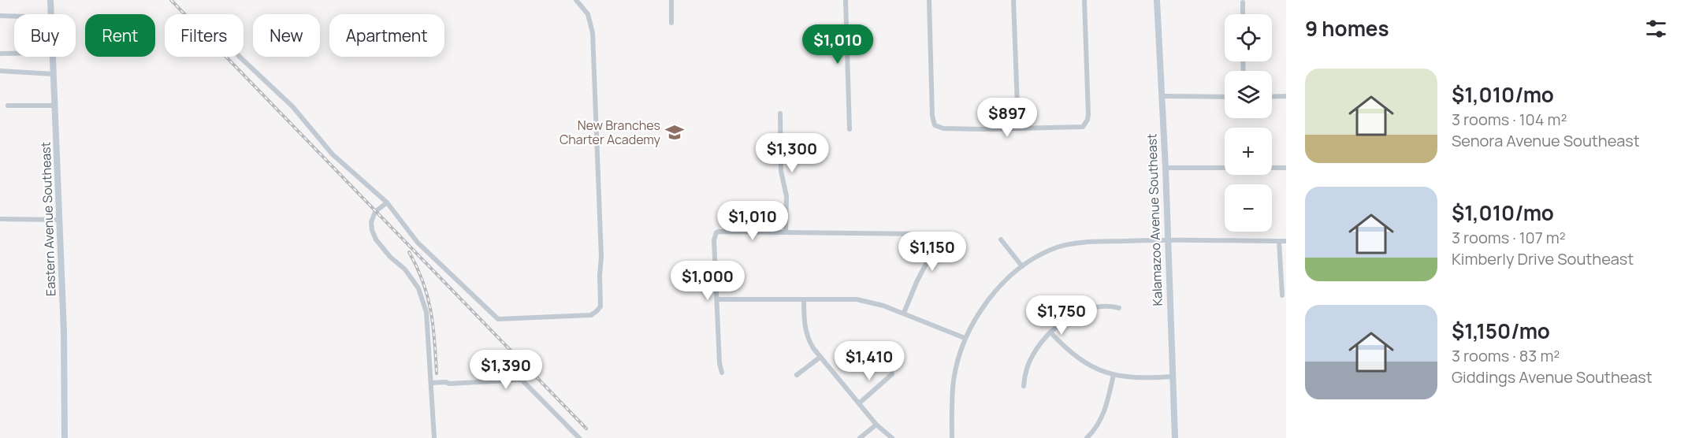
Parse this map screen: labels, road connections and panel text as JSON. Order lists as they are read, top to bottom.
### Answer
{
  "streets": {
    "main road": ["Eastern Avenue Southeast", "Kalamazoo Avenue Southeast"]
  },
  "places": {
    "school or university": ["New Branches Charter Academy"]
  },
  "page": {
    "heading": "9 homes",
    "map_buttons": ["+", "−"],
    "chip": [
      "Buy",
      "Rent",
      "Filters",
      "New",
      "Apartment"
    ],
    "price": [
      "$1,010",
      "$897",
      "$1,300",
      "$1,010",
      "$1,150",
      "$1,000",
      "$1,750",
      "$1,410",
      "$1,390"
    ],
    "list": [
      {
        "name": "$1,010/mo",
        "note": "3 rooms · 104 m² · Senora Avenue Southeast"
      },
      {
        "name": "$1,010/mo",
        "note": "3 rooms · 107 m² · Kimberly Drive Southeast"
      },
      {
        "name": "$1,150/mo",
        "note": "3 rooms · 83 m² · Giddings Avenue Southeast"
      }
    ]
  }
}
